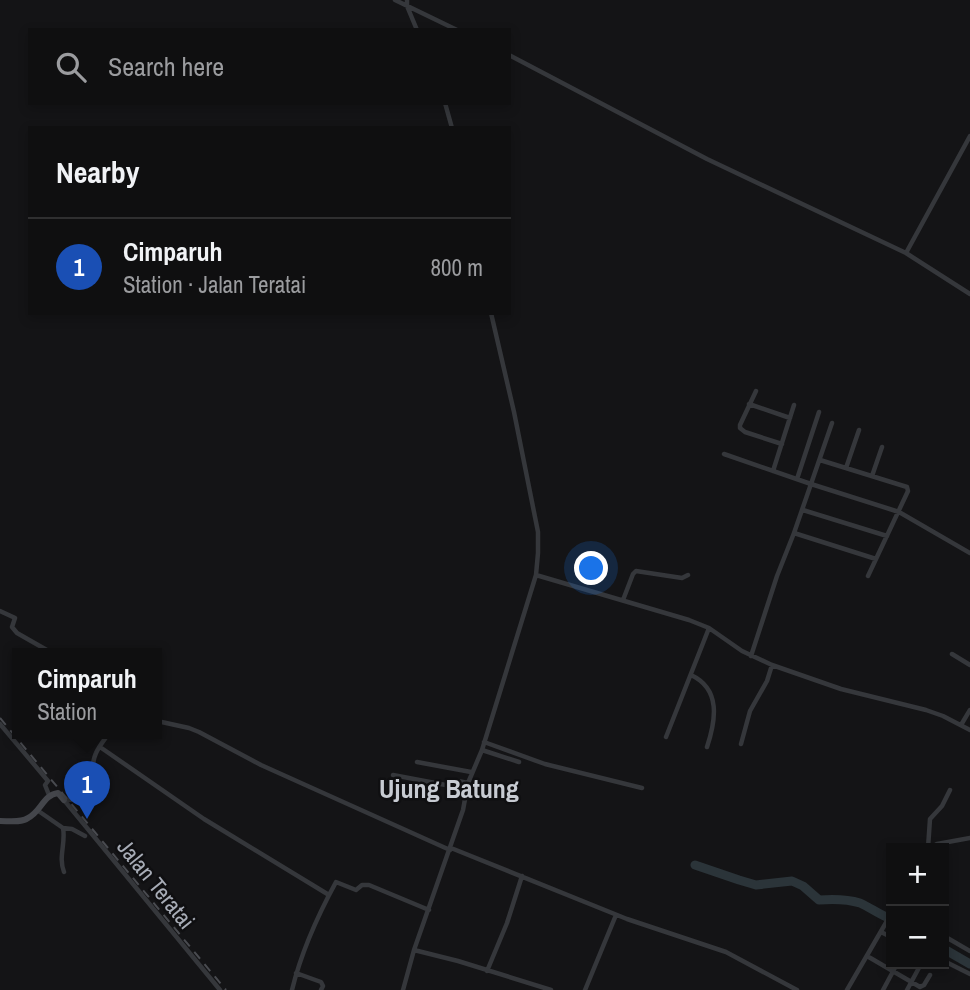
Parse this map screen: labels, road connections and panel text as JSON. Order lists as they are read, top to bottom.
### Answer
{
  "streets": {
    "street": ["Jalan Teratai"]
  },
  "districts": ["Ujung Batung"],
  "page": {
    "search": "Search here",
    "heading": "Nearby",
    "list": [
      {
        "mark": "1",
        "name": "Cimparuh",
        "note": "Station · Jalan Teratai",
        "value": "800 m"
      }
    ],
    "popup": ["Cimparuh", "Station"],
    "pins": "1",
    "map_buttons": ["+", "−"]
  }
}
